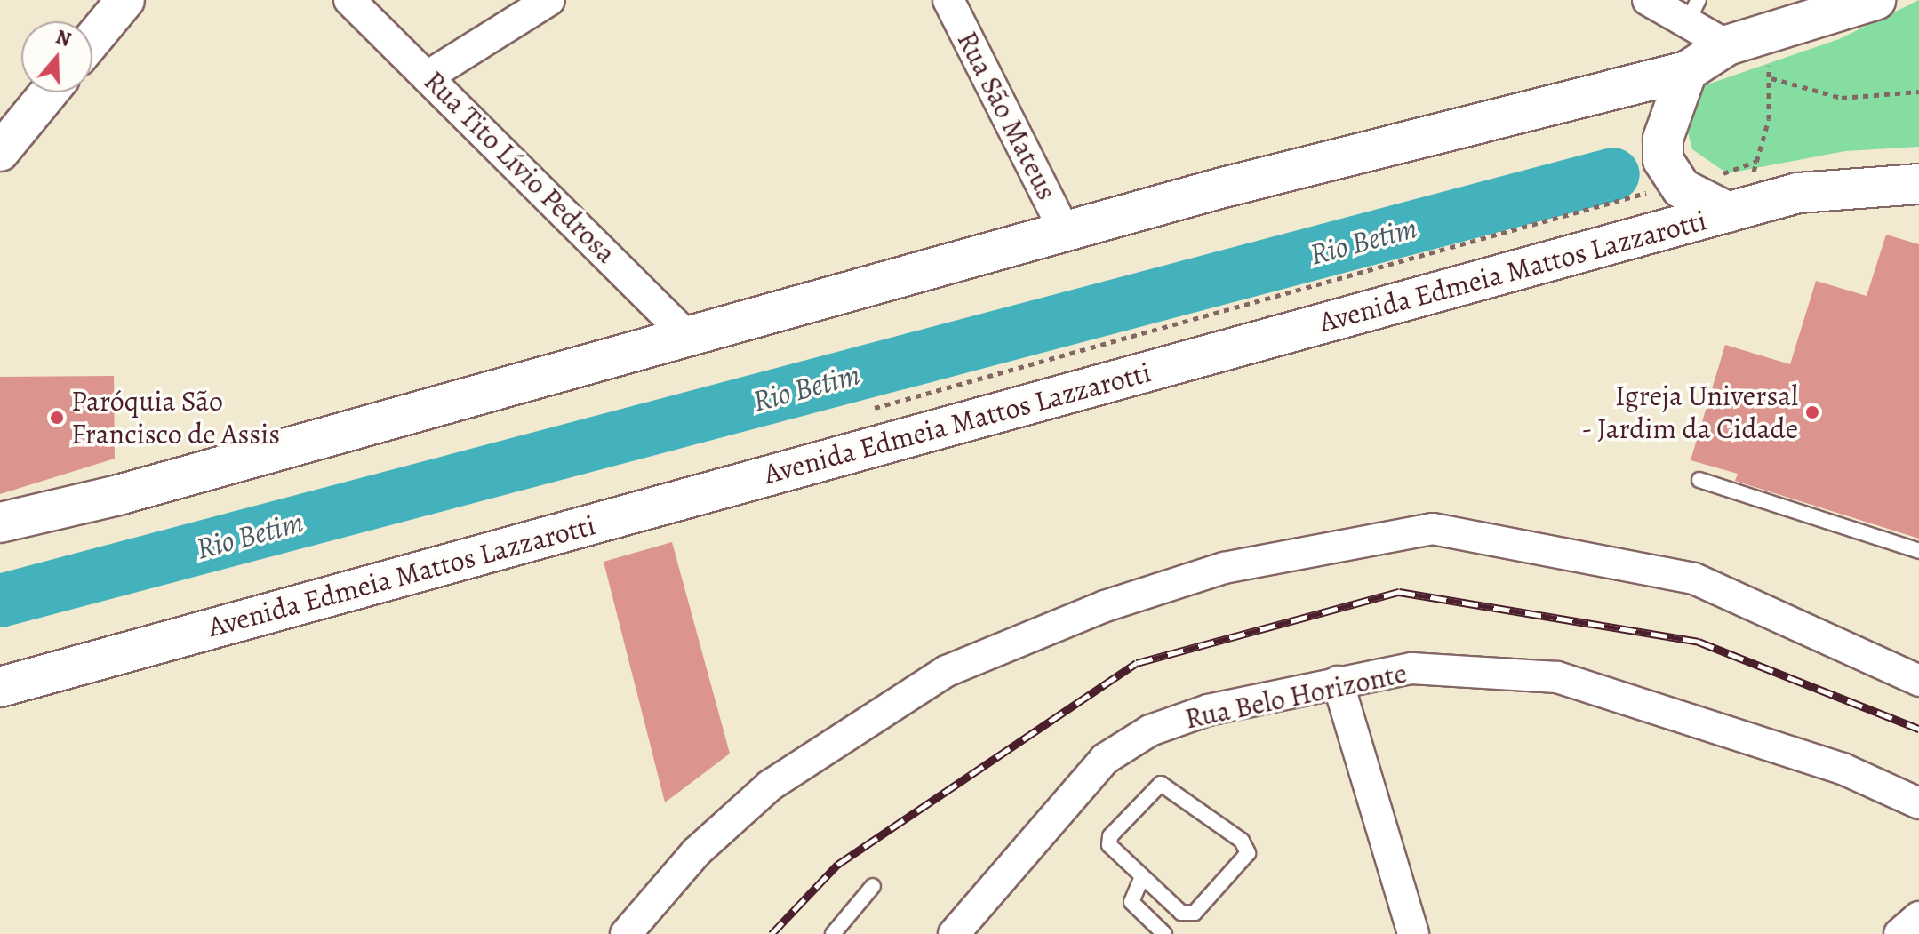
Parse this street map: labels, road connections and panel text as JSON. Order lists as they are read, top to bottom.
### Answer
{
  "streets": {
    "main road": ["Avenida Edmeia Mattos Lazzarotti"],
    "street": ["Rua São Mateus", "Rua Tito Lívio Pedrosa", "Rua Belo Horizonte"]
  },
  "water": ["Rio Betim"],
  "places": ["Igreja Universal - Jardim da Cidade", "Paróquia São Francisco de Assis"],
  "north": "top"
}
